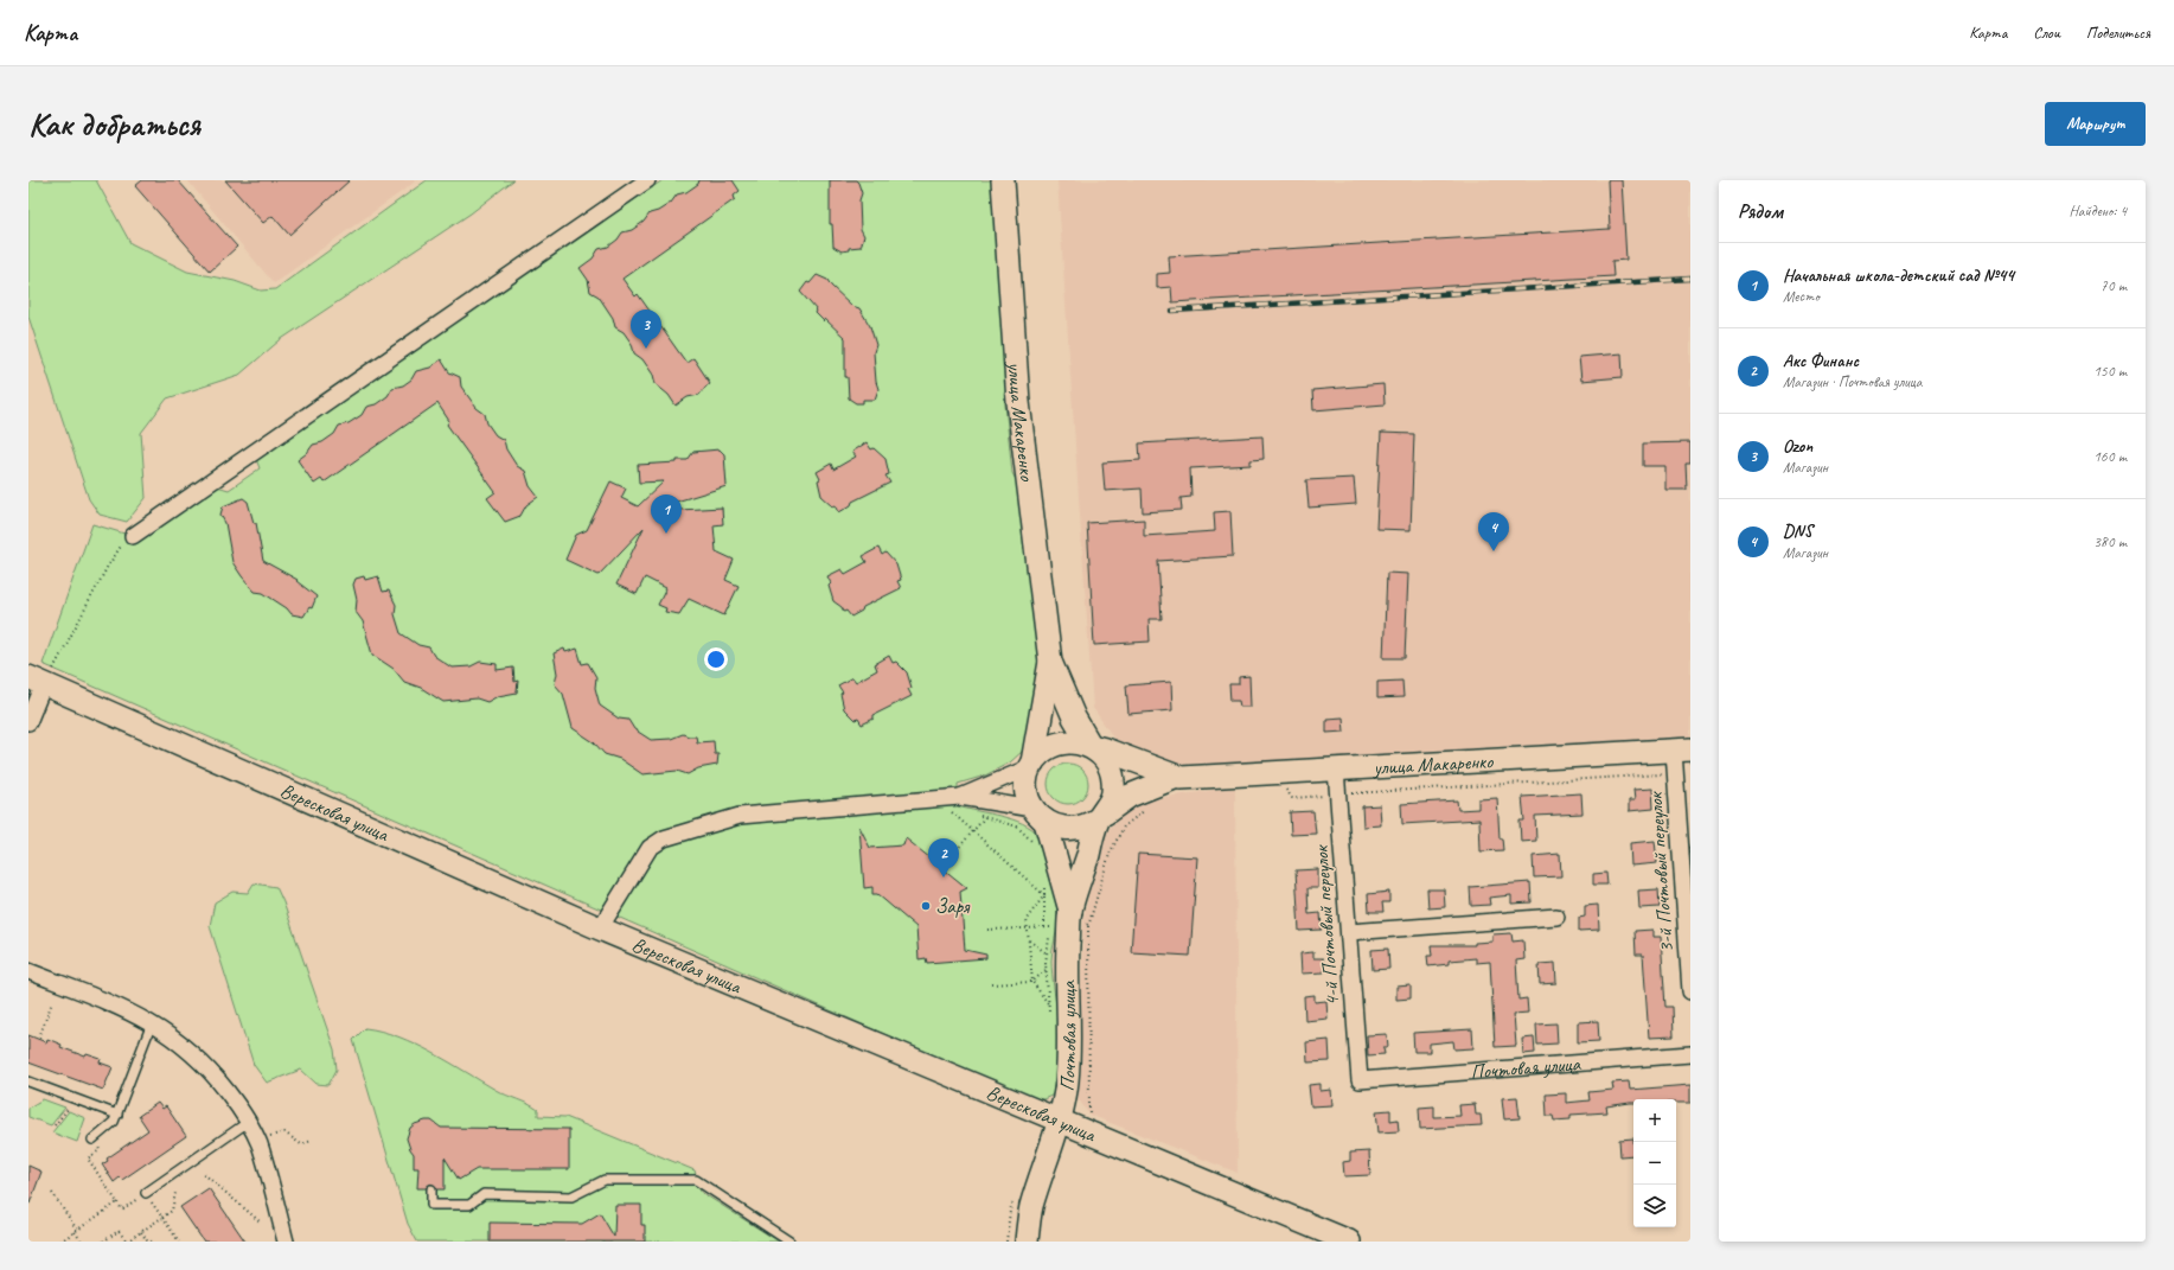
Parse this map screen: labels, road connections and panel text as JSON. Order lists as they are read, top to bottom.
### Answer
{
  "streets": {
    "street": [
      "улица Макаренко",
      "Вересковая улица",
      "3-й Почтовый переулок",
      "4-й Почтовый переулок",
      "Почтовая улица"
    ]
  },
  "crossings": [
    ["улица Макаренко", "3-й Почтовый переулок"],
    ["улица Макаренко", "4-й Почтовый переулок"],
    ["улица Макаренко", "Почтовая улица"],
    ["Вересковая улица", "Почтовая улица"],
    ["4-й Почтовый переулок", "Почтовая улица"]
  ],
  "places": ["Заря"],
  "page": {
    "header": "Карта",
    "nav": ["Карта", "Слои", "Поделиться"],
    "buttons": "Маршрут",
    "title": "Как добраться",
    "heading": ["Рядом", "Найдено: 4"],
    "list": [
      {
        "mark": "1",
        "name": "Начальная школа-детский сад №44",
        "note": "Место",
        "value": "70 m"
      },
      {
        "mark": "2",
        "name": "Акс Финанс",
        "note": "Магазин · Почтовая улица",
        "value": "150 m"
      },
      {
        "mark": "3",
        "name": "Ozon",
        "note": "Магазин",
        "value": "160 m"
      },
      {
        "mark": "4",
        "name": "DNS",
        "note": "Магазин",
        "value": "380 m"
      }
    ],
    "pins": [
      "3",
      "1",
      "4",
      "2"
    ],
    "map_buttons": ["+", "−"]
  }
}
